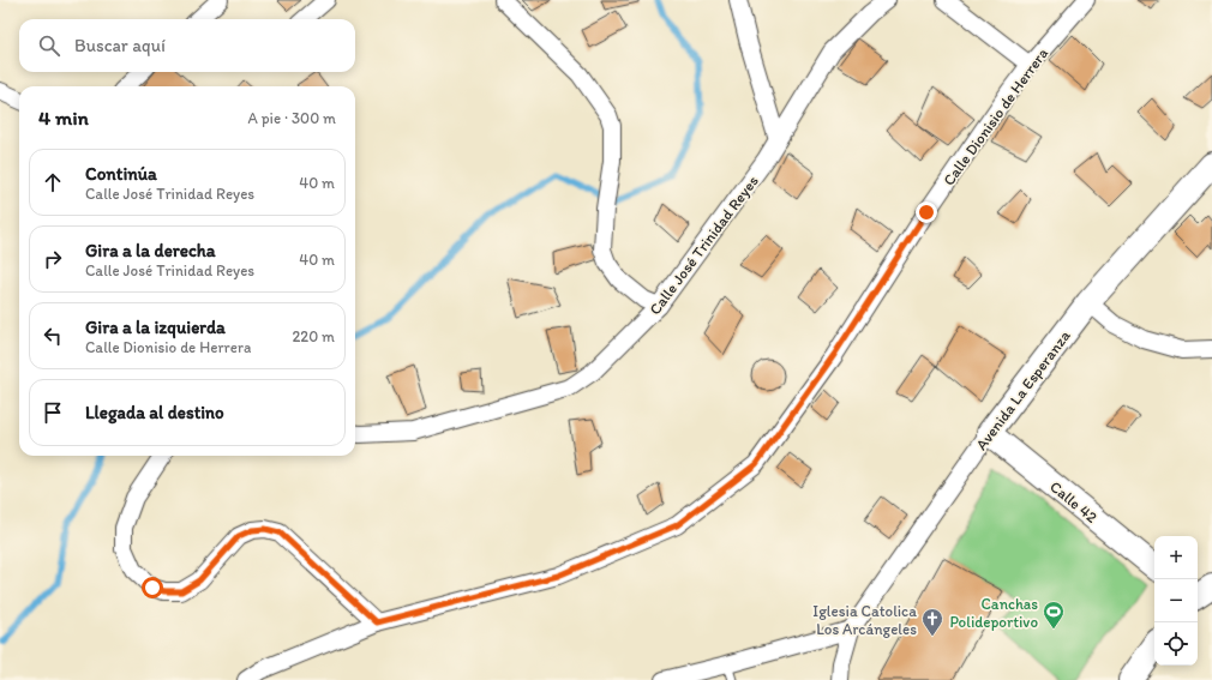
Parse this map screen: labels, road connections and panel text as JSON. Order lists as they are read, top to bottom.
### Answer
{
  "streets": {
    "street": [
      "Calle Dionisio de Herrera",
      "Calle José Trinidad Reyes",
      "Avenida La Esperanza",
      "Calle 42"
    ]
  },
  "crossings": [
    ["Avenida La Esperanza", "Calle 42"]
  ],
  "places": {
    "sports": ["Canchas Polideportivo"],
    "church": ["Iglesia Catolica Los Arcángeles"]
  },
  "page": {
    "search": "Buscar aquí",
    "heading": ["4 min", "A pie · 300 m"],
    "list": [
      ["Continúa", "Calle José Trinidad Reyes", "40 m"],
      ["Gira a la derecha", "Calle José Trinidad Reyes", "40 m"],
      ["Gira a la izquierda", "Calle Dionisio de Herrera", "220 m"],
      "Llegada al destino"
    ],
    "map_buttons": ["+", "−"]
  }
}
